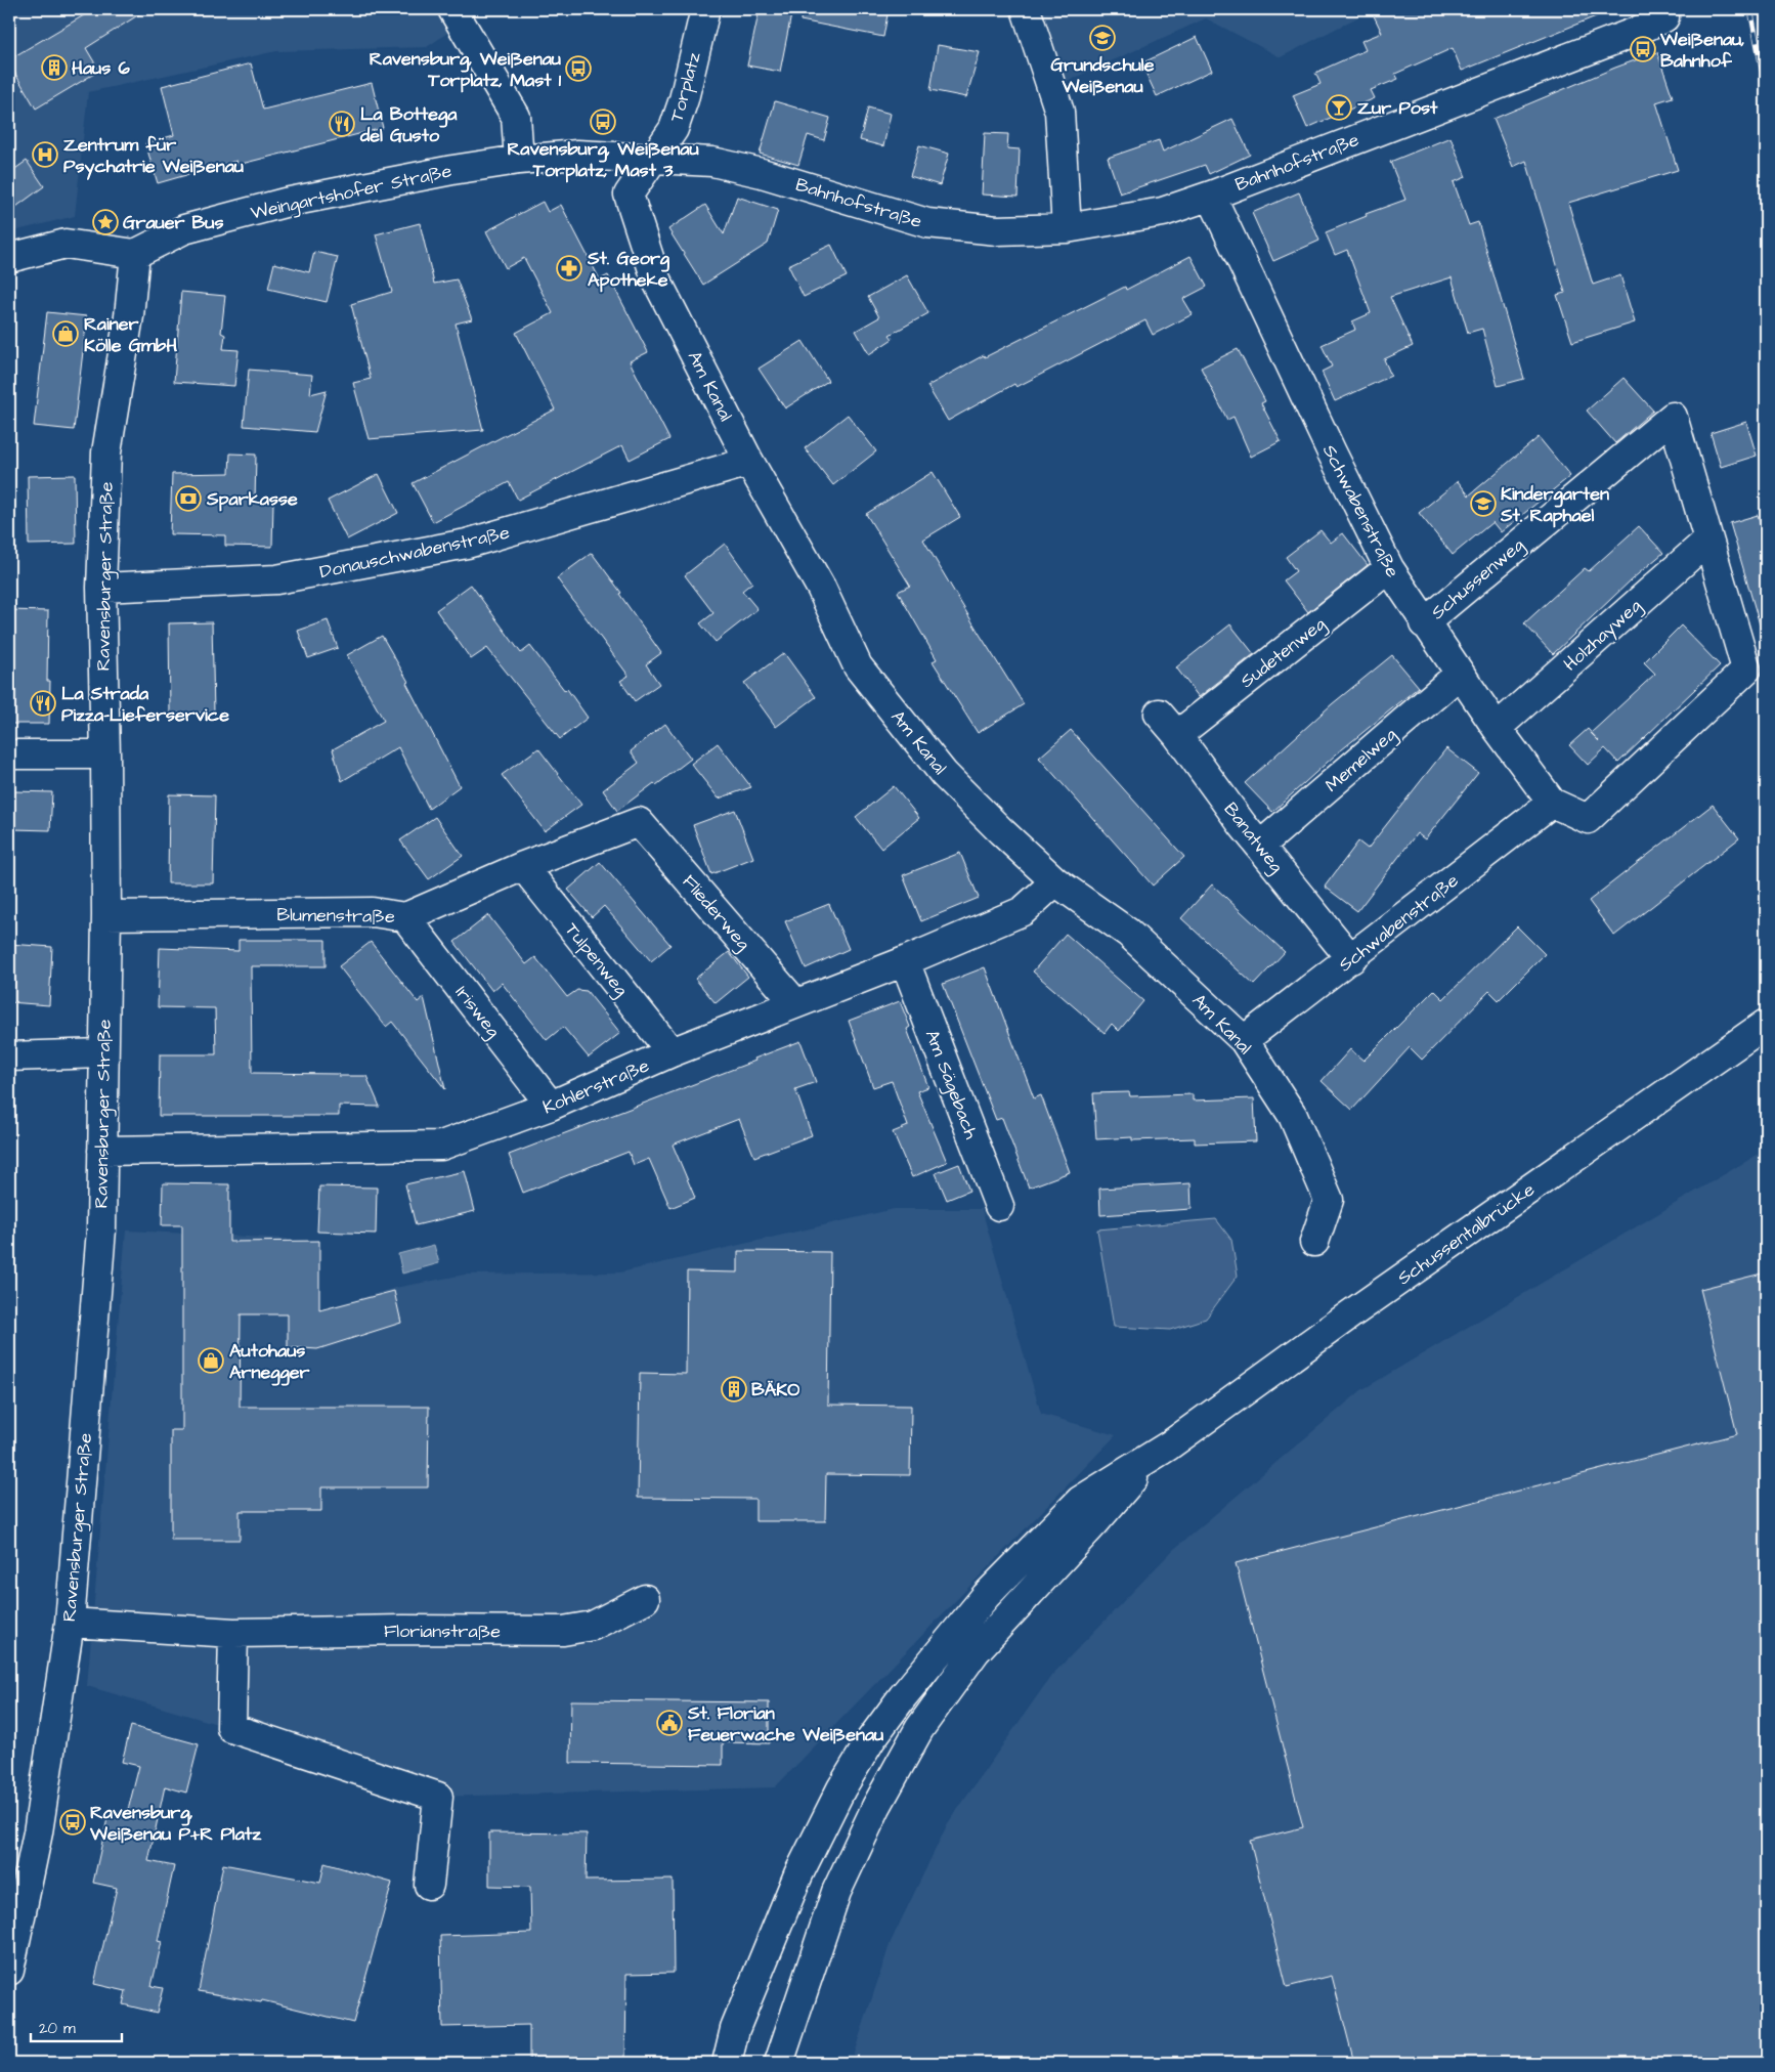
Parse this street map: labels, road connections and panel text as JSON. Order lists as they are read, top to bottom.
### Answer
{
  "streets": {
    "street": [
      "Torplatz",
      "Bahnhofstraße",
      "Weingartshofer Straße",
      "Am Kanal",
      "Schwabenstraße",
      "Donauschwabenstraße",
      "Ravensburger Straße",
      "Schussenweg",
      "Holzhayweg",
      "Sudetenweg",
      "Memelweg",
      "Banatweg",
      "Fliederweg",
      "Blumenstraße",
      "Tulpenweg",
      "Irisweg",
      "Am Sägebach",
      "Kohlerstraße",
      "Schussentalbrücke",
      "Florianstraße"
    ]
  },
  "crossings": [
    ["Torplatz", "Bahnhofstraße"],
    ["Torplatz", "Weingartshofer Straße"],
    ["Torplatz", "Am Kanal"],
    ["Bahnhofstraße", "Weingartshofer Straße"],
    ["Bahnhofstraße", "Am Kanal"],
    ["Bahnhofstraße", "Schwabenstraße"],
    ["Weingartshofer Straße", "Am Kanal"],
    ["Weingartshofer Straße", "Ravensburger Straße"],
    ["Am Kanal", "Schwabenstraße"],
    ["Am Kanal", "Donauschwabenstraße"],
    ["Am Kanal", "Kohlerstraße"],
    ["Schwabenstraße", "Schussenweg"],
    ["Schwabenstraße", "Holzhayweg"],
    ["Schwabenstraße", "Sudetenweg"],
    ["Schwabenstraße", "Memelweg"],
    ["Schwabenstraße", "Banatweg"],
    ["Donauschwabenstraße", "Ravensburger Straße"],
    ["Ravensburger Straße", "Blumenstraße"],
    ["Ravensburger Straße", "Kohlerstraße"],
    ["Ravensburger Straße", "Florianstraße"],
    ["Sudetenweg", "Banatweg"],
    ["Memelweg", "Banatweg"],
    ["Fliederweg", "Blumenstraße"],
    ["Fliederweg", "Kohlerstraße"],
    ["Blumenstraße", "Tulpenweg"],
    ["Blumenstraße", "Irisweg"],
    ["Tulpenweg", "Kohlerstraße"],
    ["Irisweg", "Kohlerstraße"],
    ["Am Sägebach", "Kohlerstraße"]
  ],
  "places": {
    "school or university": ["Grundschule Weißenau", "Kindergarten St. Raphael"],
    "bus stop": [
      "Weißenau, Bahnhof",
      "Ravensburg, Weißenau Torplatz, Mast 1",
      "Ravensburg, Weißenau Torplatz, Mast 3",
      "Ravensburg, Weißenau P+R Platz"
    ],
    "building": ["Haus 6", "BÄKO"],
    "bar": ["Zur Post"],
    "restaurant": ["La Bottega del Gusto", "La Strada Pizza-Lieferservice"],
    "hospital": ["Zentrum für Psychatrie Weißenau"],
    "place": ["Grauer Bus"],
    "pharmacy": ["St. Georg Apotheke"],
    "shop": ["Rainer Kölle GmbH", "Autohaus Arnegger"],
    "bank": ["Sparkasse"],
    "public building": ["St. Florian Feuerwache Weißenau"]
  },
  "scale_bar": "20 m"
}
